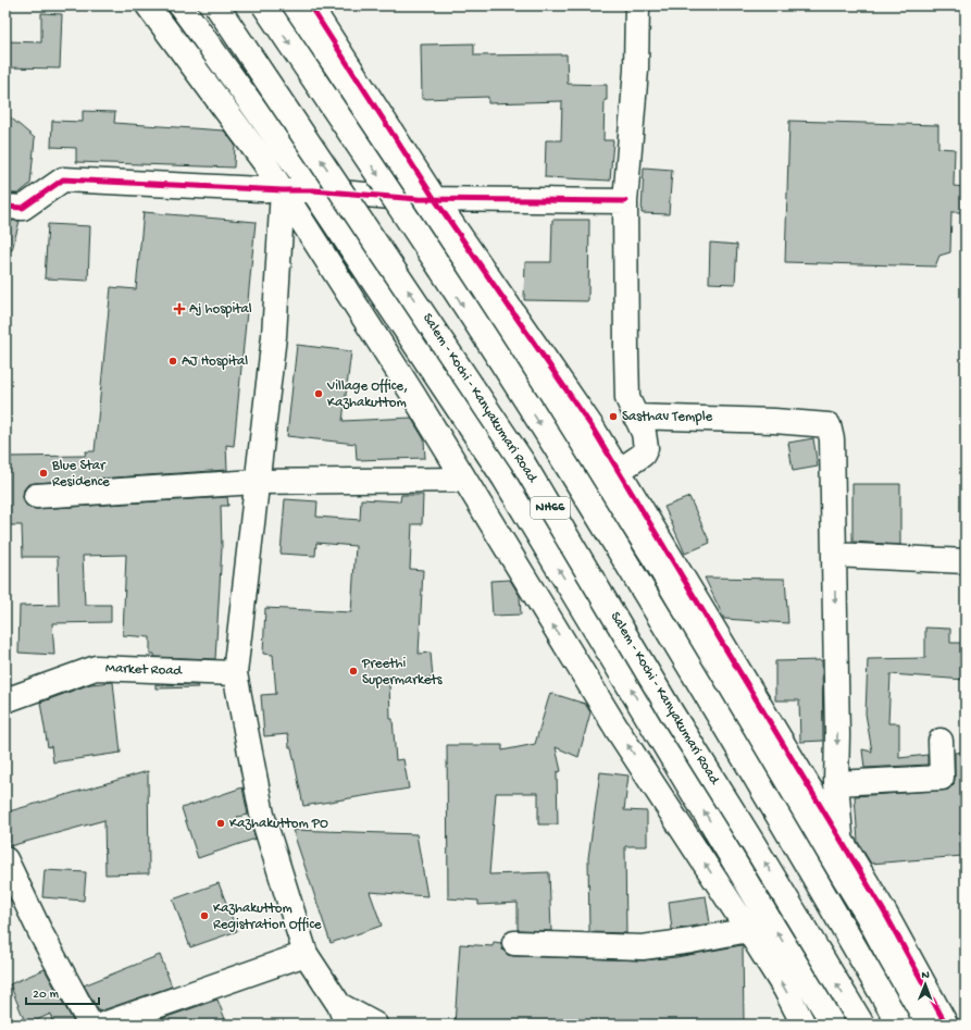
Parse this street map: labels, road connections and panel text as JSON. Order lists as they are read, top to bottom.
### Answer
{
  "streets": {
    "main road": ["Salem - Kochi - Kanyakumari Road", "NH66", "Market Road"]
  },
  "places": {
    "health": ["Aj hospital"],
    "other": [
      "AJ Hospital",
      "Village Office, Kazhakuttom",
      "Sasthav Temple",
      "Blue Star Residence",
      "Preethi Supermarkets",
      "Kazhakuttom PO",
      "Kazhakuttom Registration Office"
    ]
  },
  "scale_bar": "20 m",
  "north": "top"
}
